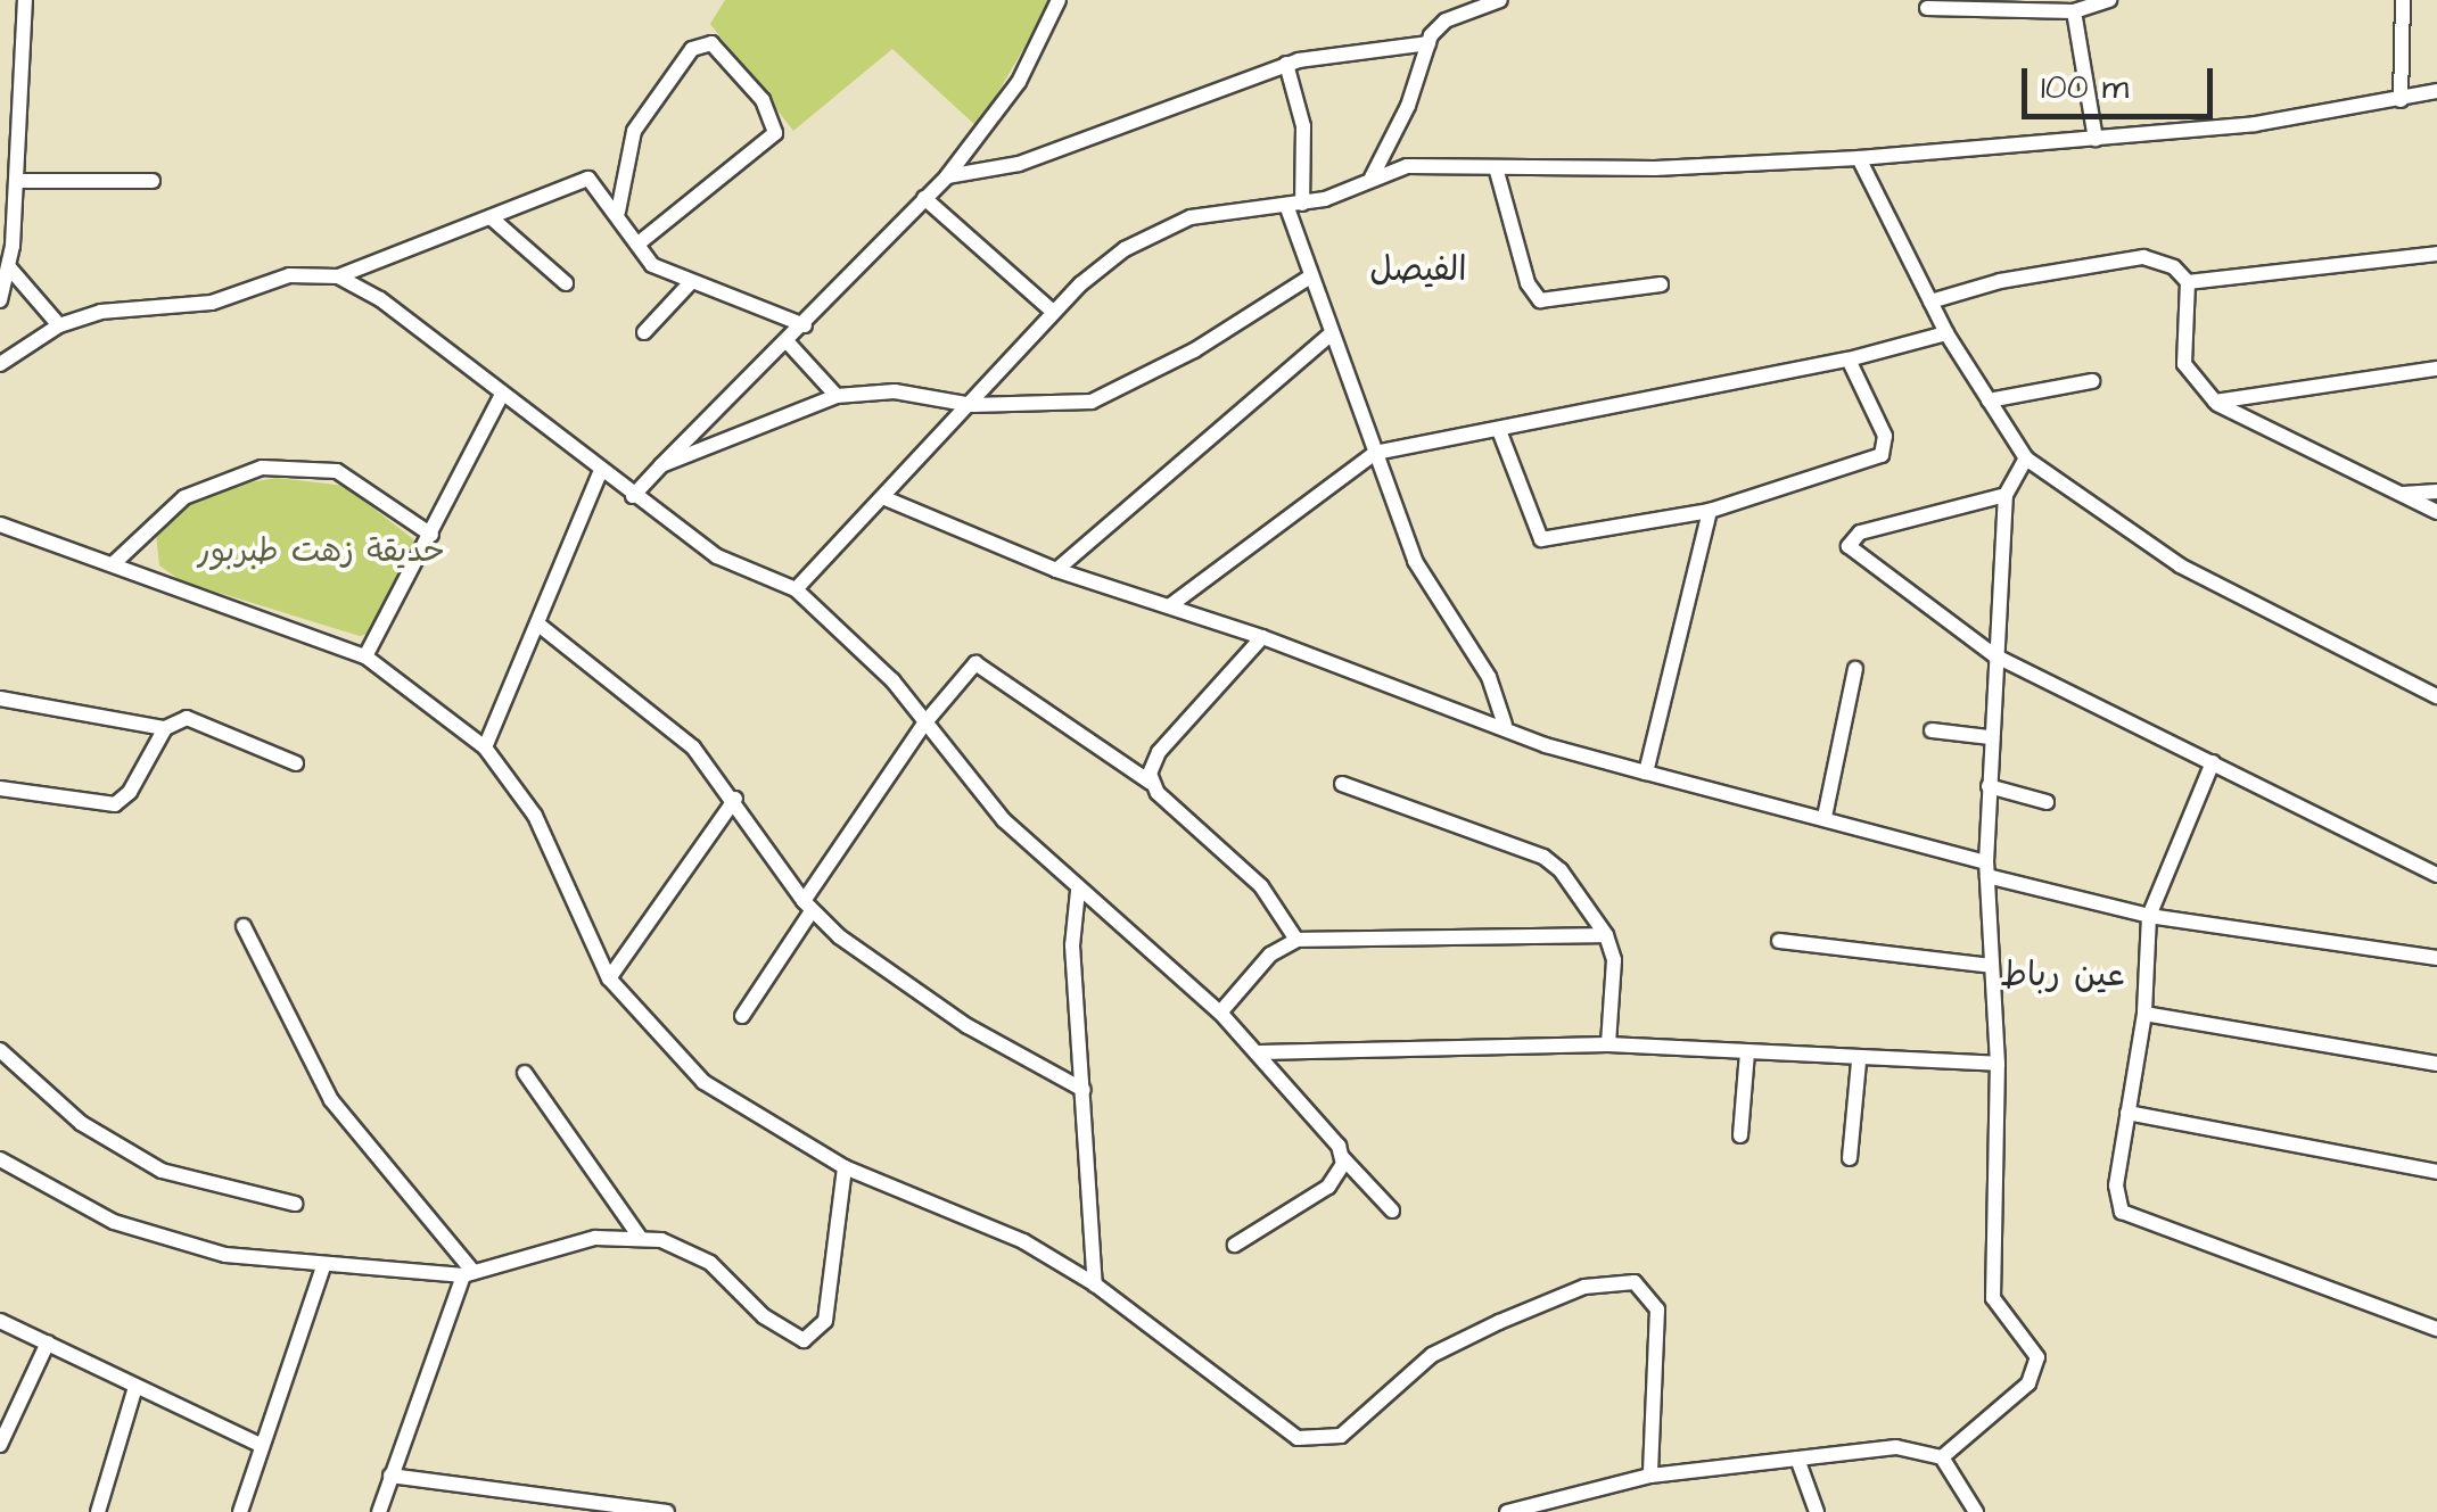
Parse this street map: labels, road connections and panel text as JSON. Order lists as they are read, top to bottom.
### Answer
{
  "districts": ["الفيصل", "عين رباط"],
  "parks": ["حديقة زهت طبربور"],
  "scale_bar": "100 m"
}
